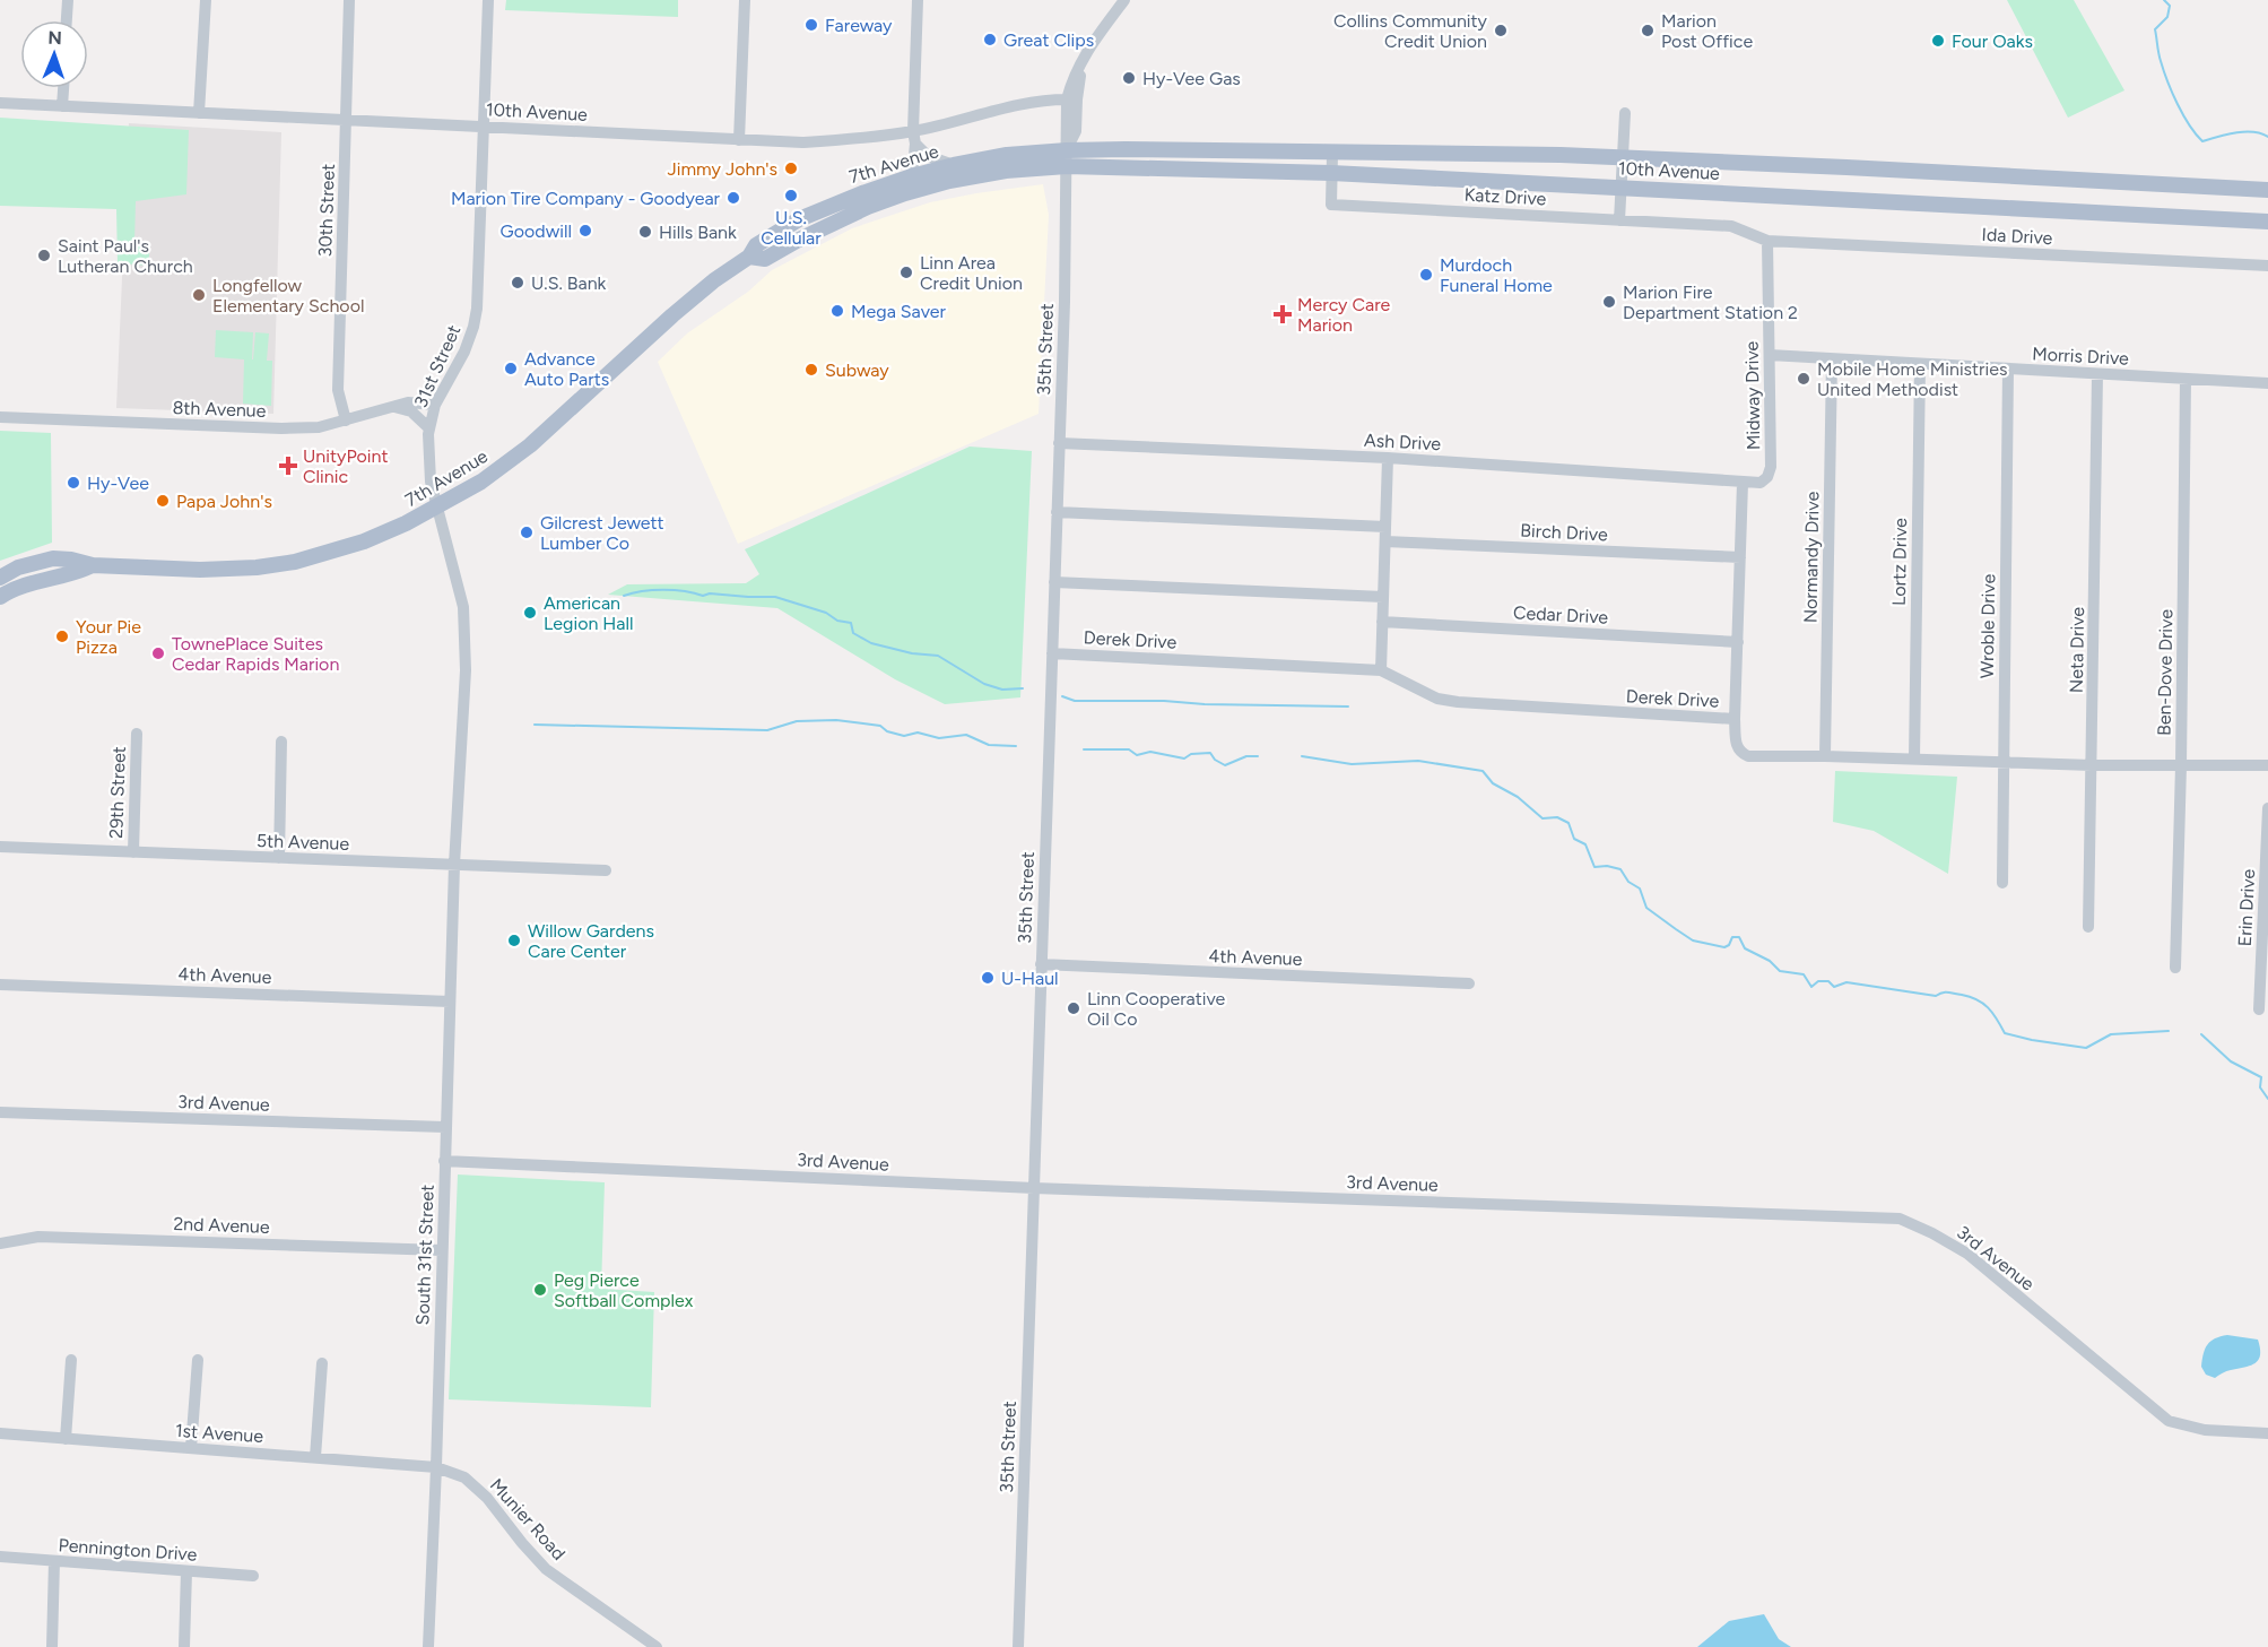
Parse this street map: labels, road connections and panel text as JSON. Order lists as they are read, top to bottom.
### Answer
{
  "streets": {
    "main road": ["10th Avenue", "7th Avenue"],
    "street": [
      "Katz Drive",
      "30th Street",
      "Ida Drive",
      "35th Street",
      "Morris Drive",
      "31st Street",
      "Midway Drive",
      "8th Avenue",
      "Ash Drive",
      "Birch Drive",
      "Normandy Drive",
      "Lortz Drive",
      "Cedar Drive",
      "Wroble Drive",
      "Derek Drive",
      "Neta Drive",
      "Ben-Dove Drive",
      "29th Street",
      "5th Avenue",
      "Erin Drive",
      "4th Avenue",
      "3rd Avenue",
      "2nd Avenue",
      "South 31st Street",
      "1st Avenue",
      "Munier Road",
      "Pennington Drive"
    ]
  },
  "crossings": [
    ["10th Avenue", "7th Avenue"],
    ["10th Avenue", "Katz Drive"],
    ["10th Avenue", "30th Street"],
    ["10th Avenue", "35th Street"],
    ["10th Avenue", "31st Street"],
    ["7th Avenue", "35th Street"],
    ["7th Avenue", "31st Street"],
    ["30th Street", "8th Avenue"],
    ["Ida Drive", "Midway Drive"],
    ["35th Street", "Ash Drive"],
    ["35th Street", "Derek Drive"],
    ["35th Street", "4th Avenue"],
    ["35th Street", "3rd Avenue"],
    ["Morris Drive", "Midway Drive"],
    ["Morris Drive", "Normandy Drive"],
    ["Morris Drive", "Lortz Drive"],
    ["Morris Drive", "Wroble Drive"],
    ["Morris Drive", "Neta Drive"],
    ["Morris Drive", "Ben-Dove Drive"],
    ["31st Street", "8th Avenue"],
    ["31st Street", "5th Avenue"],
    ["31st Street", "South 31st Street"],
    ["Midway Drive", "Ash Drive"],
    ["Normandy Drive", "Derek Drive"],
    ["Lortz Drive", "Derek Drive"],
    ["Wroble Drive", "Derek Drive"],
    ["Derek Drive", "Neta Drive"],
    ["Derek Drive", "Ben-Dove Drive"],
    ["29th Street", "5th Avenue"],
    ["5th Avenue", "South 31st Street"],
    ["4th Avenue", "South 31st Street"],
    ["3rd Avenue", "South 31st Street"],
    ["2nd Avenue", "South 31st Street"],
    ["South 31st Street", "1st Avenue"],
    ["South 31st Street", "Munier Road"],
    ["1st Avenue", "Munier Road"]
  ],
  "places": {
    "other": [
      "Fareway",
      "Collins Community Credit Union",
      "Marion Post Office",
      "Great Clips",
      "Four Oaks",
      "Hy-Vee Gas",
      "Jimmy John's",
      "U.S. Cellular",
      "Marion Tire Company - Goodyear",
      "Goodwill",
      "Hills Bank",
      "Saint Paul's Lutheran Church",
      "Linn Area Credit Union",
      "Murdoch Funeral Home",
      "U.S. Bank",
      "Longfellow Elementary School",
      "Marion Fire Department Station 2",
      "Mega Saver",
      "Advance Auto Parts",
      "Subway",
      "Mobile Home Ministries United Methodist",
      "Hy-Vee",
      "Papa John's",
      "Gilcrest Jewett Lumber Co",
      "American Legion Hall",
      "Your Pie Pizza",
      "TownePlace Suites Cedar Rapids Marion",
      "Willow Gardens Care Center",
      "U-Haul",
      "Linn Cooperative Oil Co",
      "Peg Pierce Softball Complex"
    ],
    "health": ["Mercy Care Marion", "UnityPoint Clinic"]
  },
  "north": "top"
}
